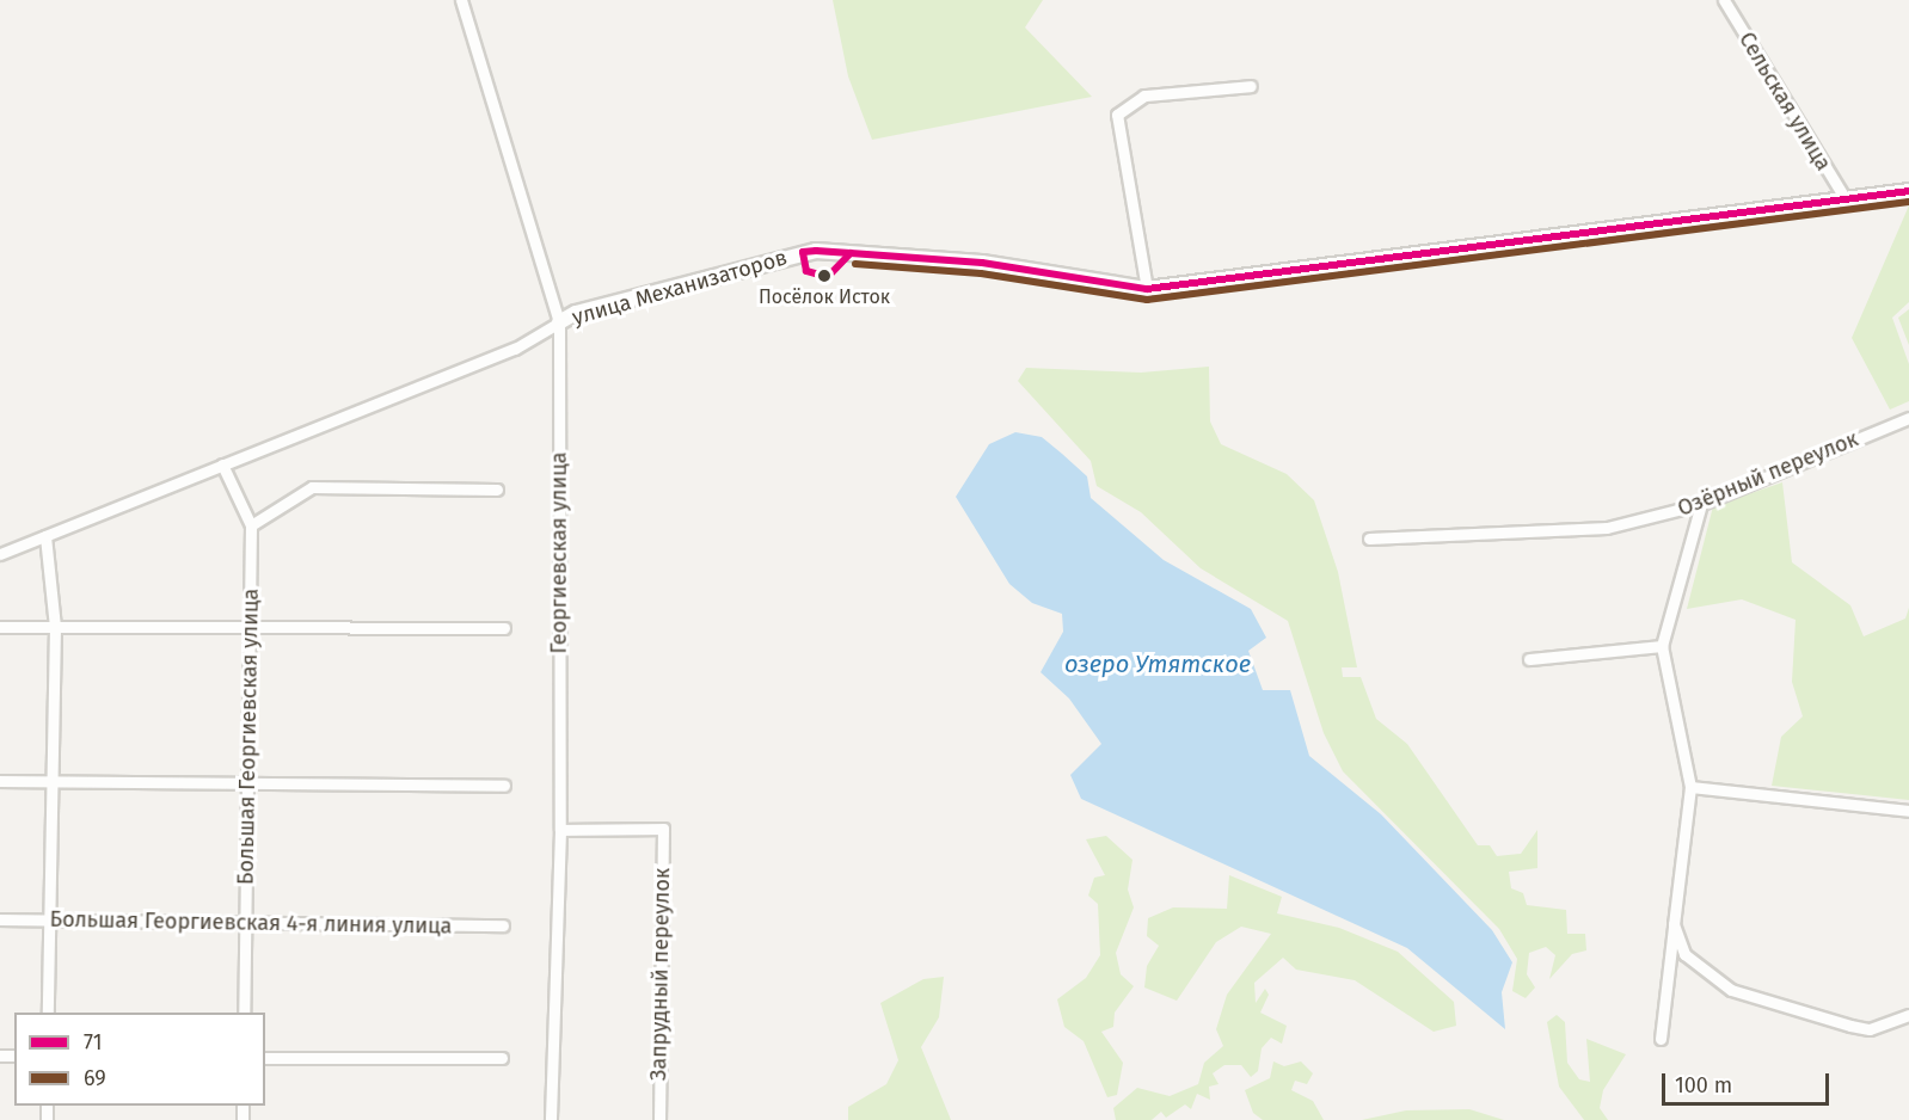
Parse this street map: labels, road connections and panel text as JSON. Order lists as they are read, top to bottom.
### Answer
{
  "streets": {
    "street": [
      "Сельская улица",
      "улица Механизаторов",
      "Озёрный переулок",
      "Георгиевская улица",
      "Большая Георгиевская улица",
      "Большая Георгиевская 4-я линия улица",
      "Запрудный переулок"
    ]
  },
  "crossings": [
    ["Сельская улица", "улица Механизаторов"],
    ["улица Механизаторов", "Георгиевская улица"],
    ["Георгиевская улица", "Запрудный переулок"],
    ["Большая Георгиевская улица", "Большая Георгиевская 4-я линия улица"]
  ],
  "water": ["озеро Утятское"],
  "places": ["Посёлок Исток"],
  "lines": ["transit line 71", "transit line 69"],
  "legend": ["71", "69"],
  "scale_bar": "100 m"
}
